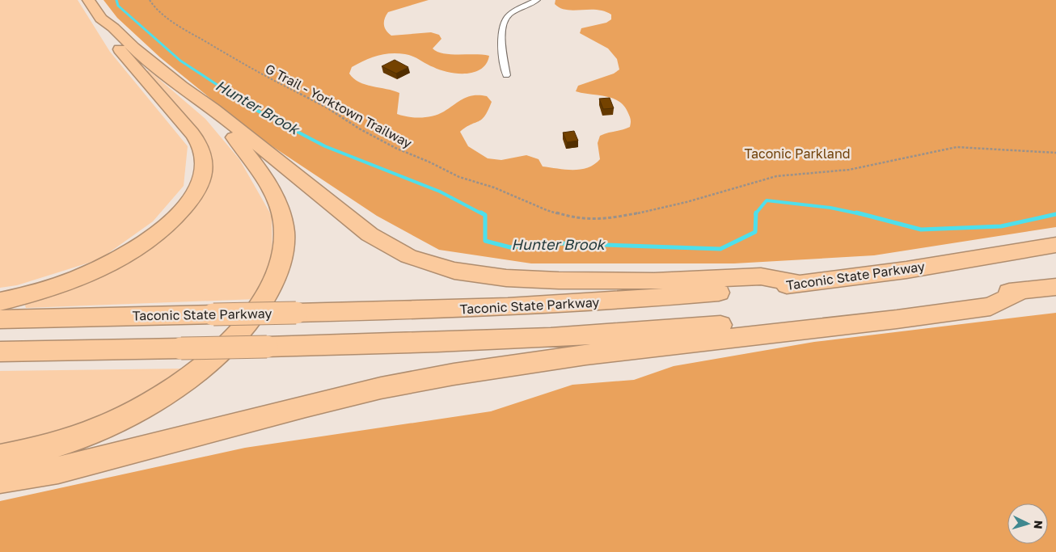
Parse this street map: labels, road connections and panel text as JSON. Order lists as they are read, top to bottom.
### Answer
{
  "streets": {
    "highway": ["Taconic State Parkway"],
    "path": ["G Trail - Yorktown Trailway"]
  },
  "water": ["Hunter Brook"],
  "parks": ["Taconic Parkland"],
  "north": "right"
}
